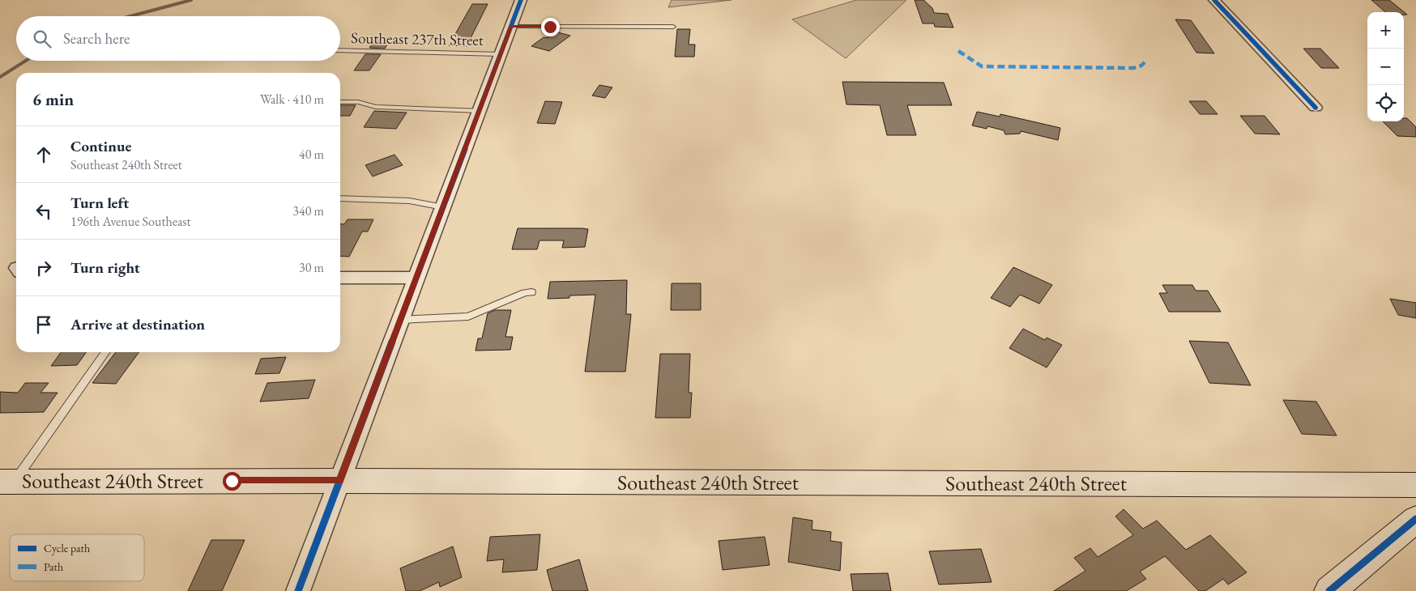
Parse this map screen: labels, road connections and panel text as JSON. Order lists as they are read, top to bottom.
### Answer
{
  "streets": {
    "main road": ["Southeast 240th Street"],
    "lane": ["Southeast 237th Street"]
  },
  "legend": ["Cycle path", "Path"],
  "page": {
    "map_buttons": ["+", "−"],
    "search": "Search here",
    "heading": ["6 min", "Walk · 410 m"],
    "list": [
      ["Continue", "Southeast 240th Street", "40 m"],
      ["Turn left", "196th Avenue Southeast", "340 m"],
      ["Turn right", "30 m"],
      "Arrive at destination"
    ]
  }
}
